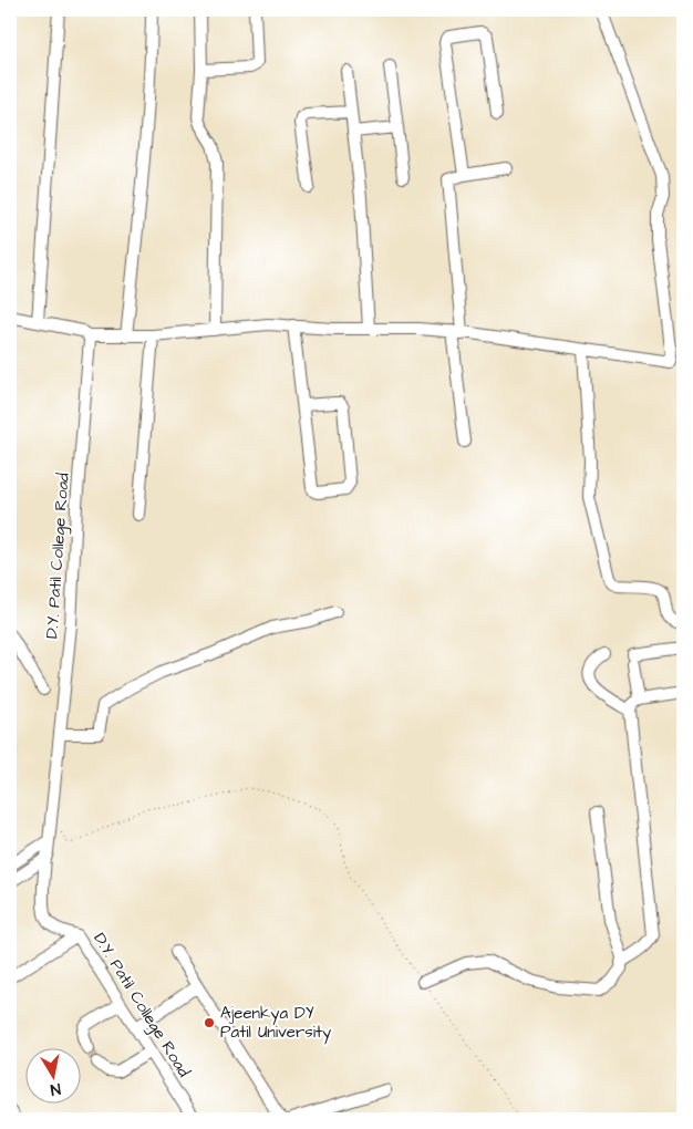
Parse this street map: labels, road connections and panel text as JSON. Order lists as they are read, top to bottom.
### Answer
{
  "streets": {
    "street": ["D.Y. Patil College Road"]
  },
  "places": ["Ajeenkya DY Patil University"],
  "north": "bottom"
}
